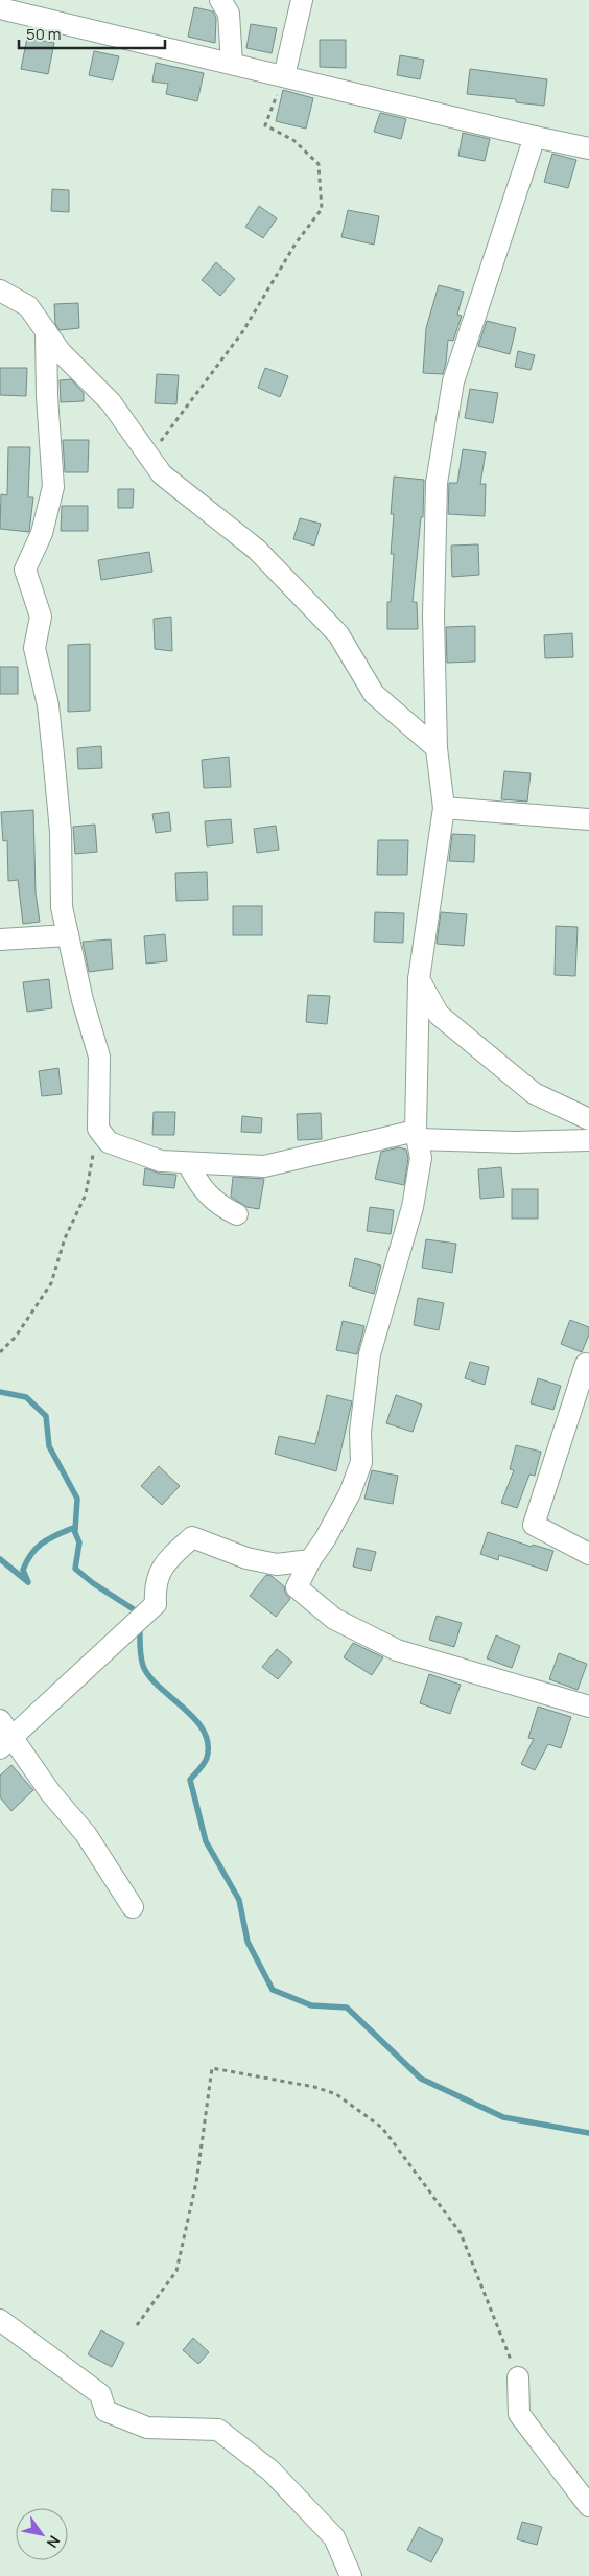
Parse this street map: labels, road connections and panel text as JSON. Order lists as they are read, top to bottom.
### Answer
{
  "scale_bar": "50 m",
  "north": "bottom right"
}
